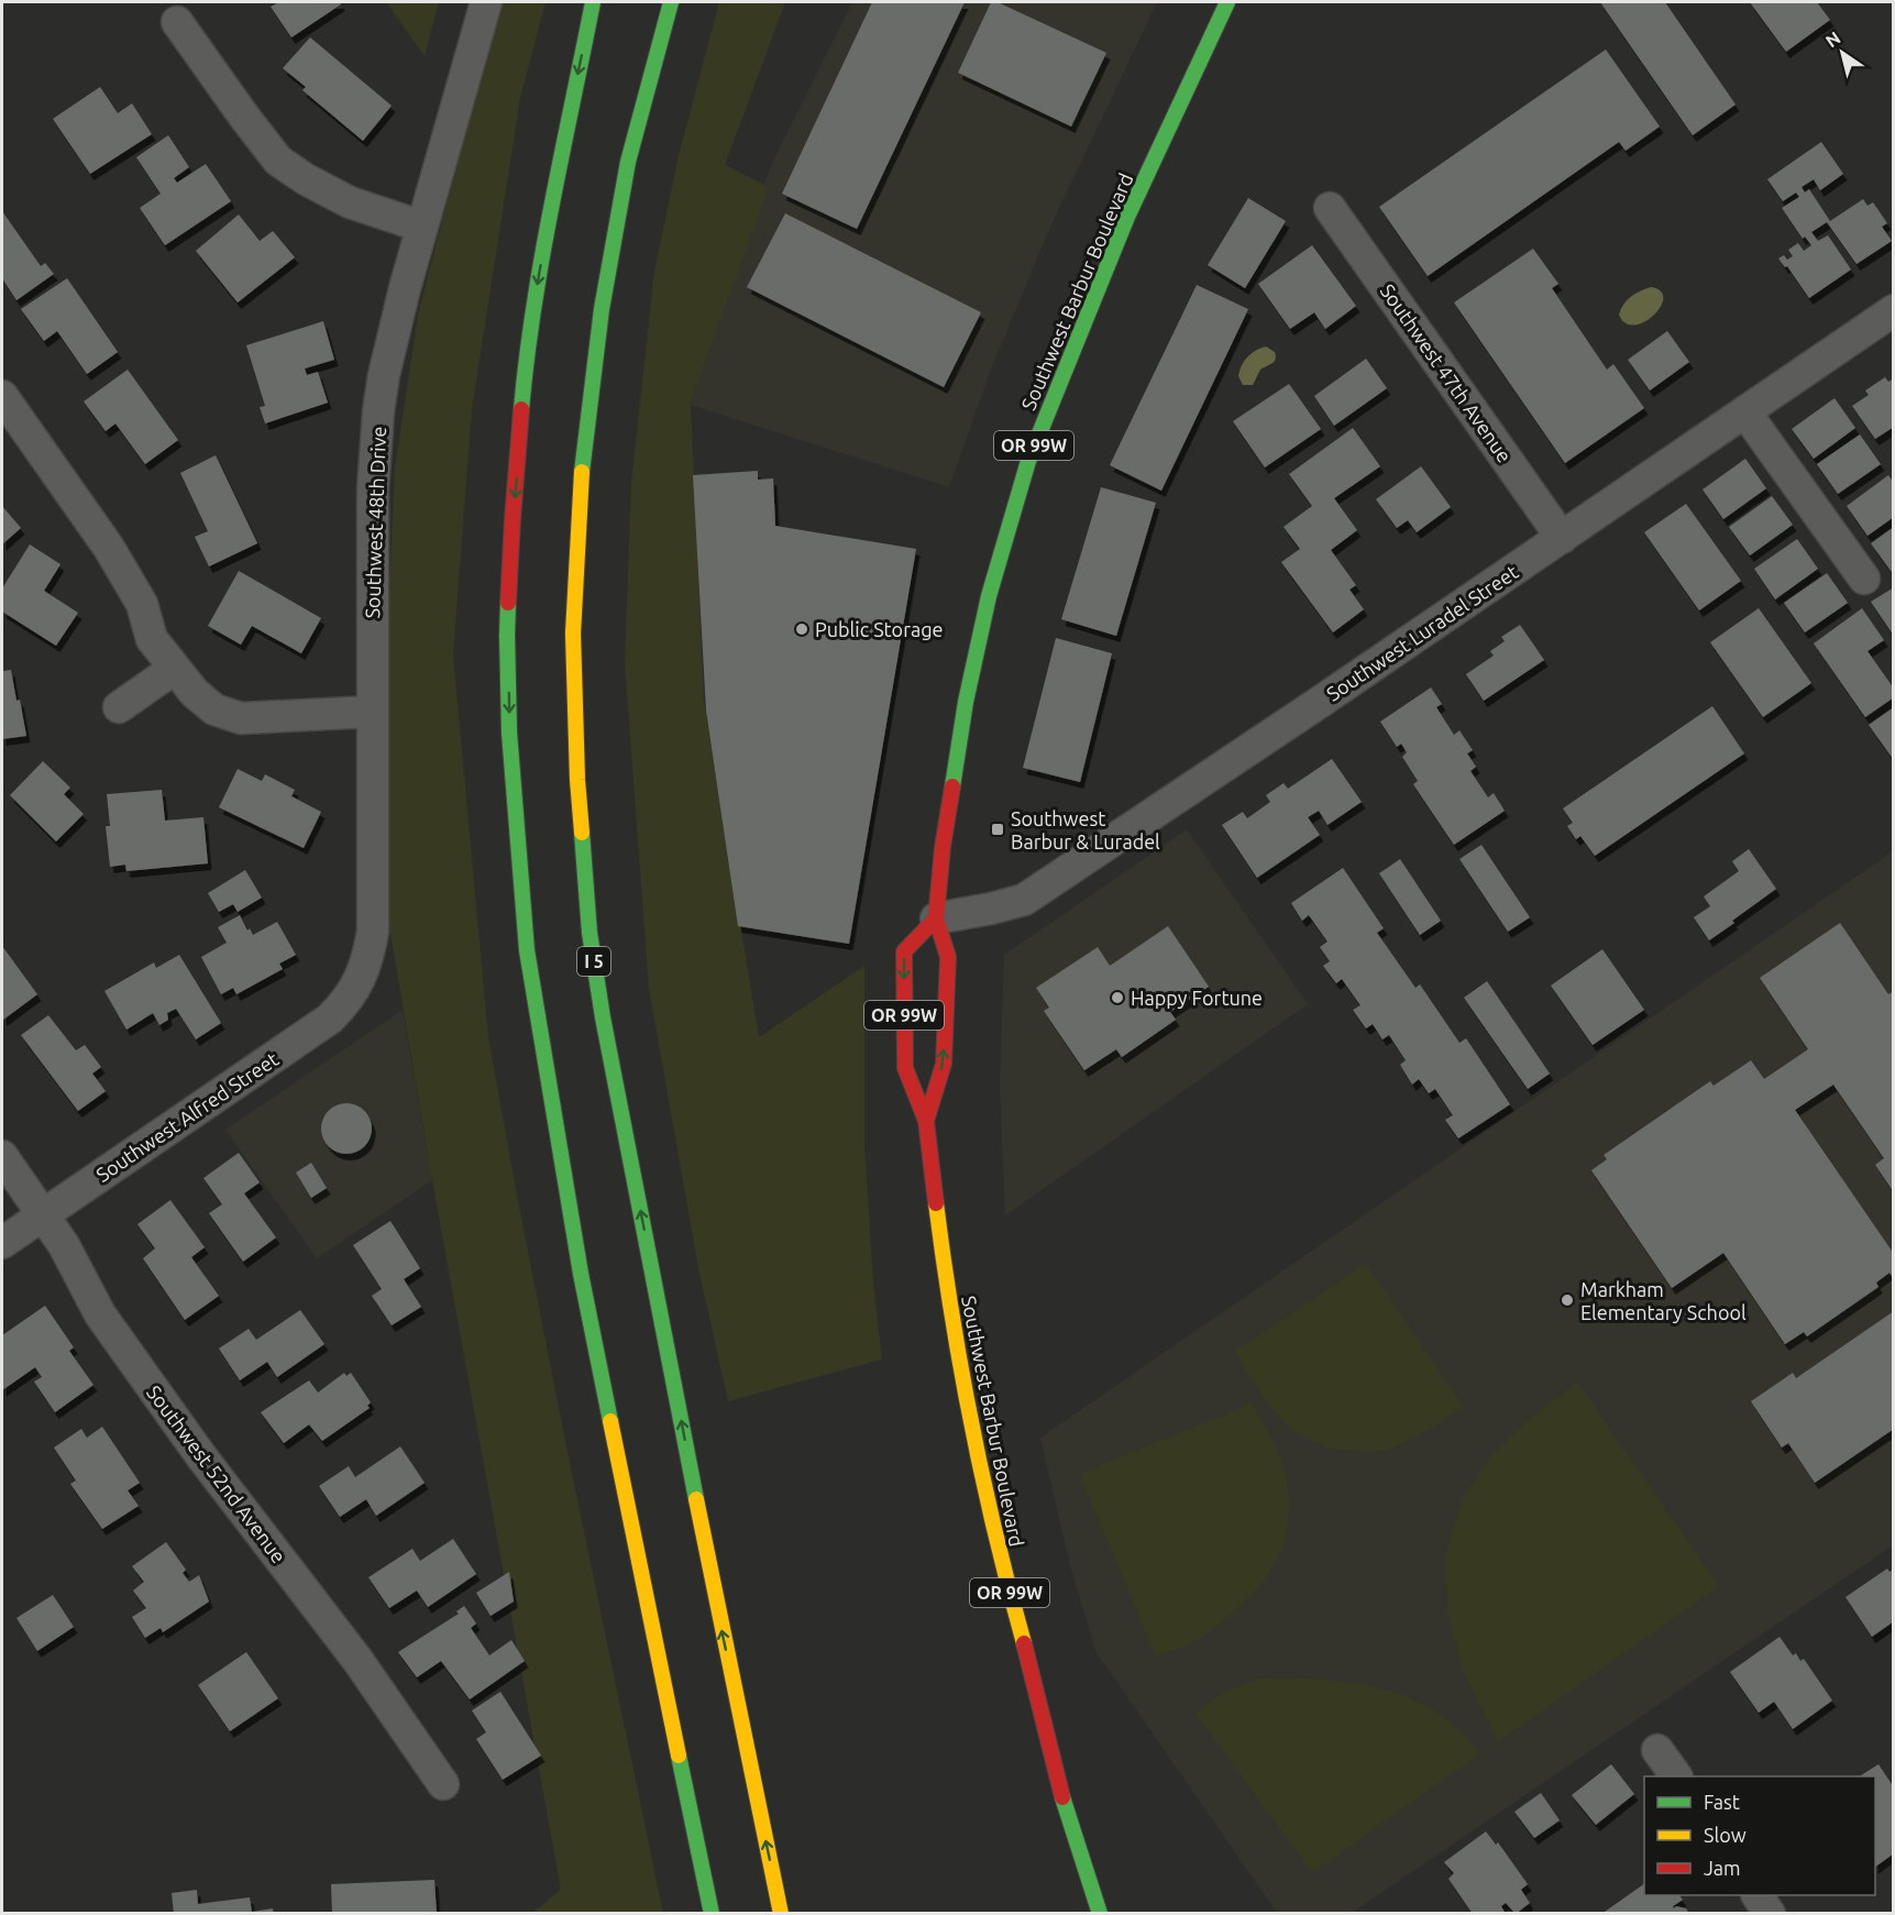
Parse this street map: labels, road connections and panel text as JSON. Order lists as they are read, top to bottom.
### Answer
{
  "streets": {
    "main road": ["Southwest Barbur Boulevard", "OR 99W", "I 5"],
    "street": [
      "Southwest 47th Avenue",
      "Southwest 48th Drive",
      "Southwest Luradel Street",
      "Southwest Alfred Street",
      "Southwest 52nd Avenue"
    ]
  },
  "crossings": [
    ["Southwest Barbur Boulevard", "Southwest Luradel Street"],
    ["Southwest 47th Avenue", "Southwest Luradel Street"],
    ["Southwest 48th Drive", "Southwest Alfred Street"],
    ["Southwest Alfred Street", "Southwest 52nd Avenue"]
  ],
  "places": {
    "other": ["Public Storage", "Happy Fortune", "Markham Elementary School"],
    "transit": ["Southwest Barbur & Luradel"]
  },
  "legend": ["Fast", "Slow", "Jam"],
  "north": "top left"
}
